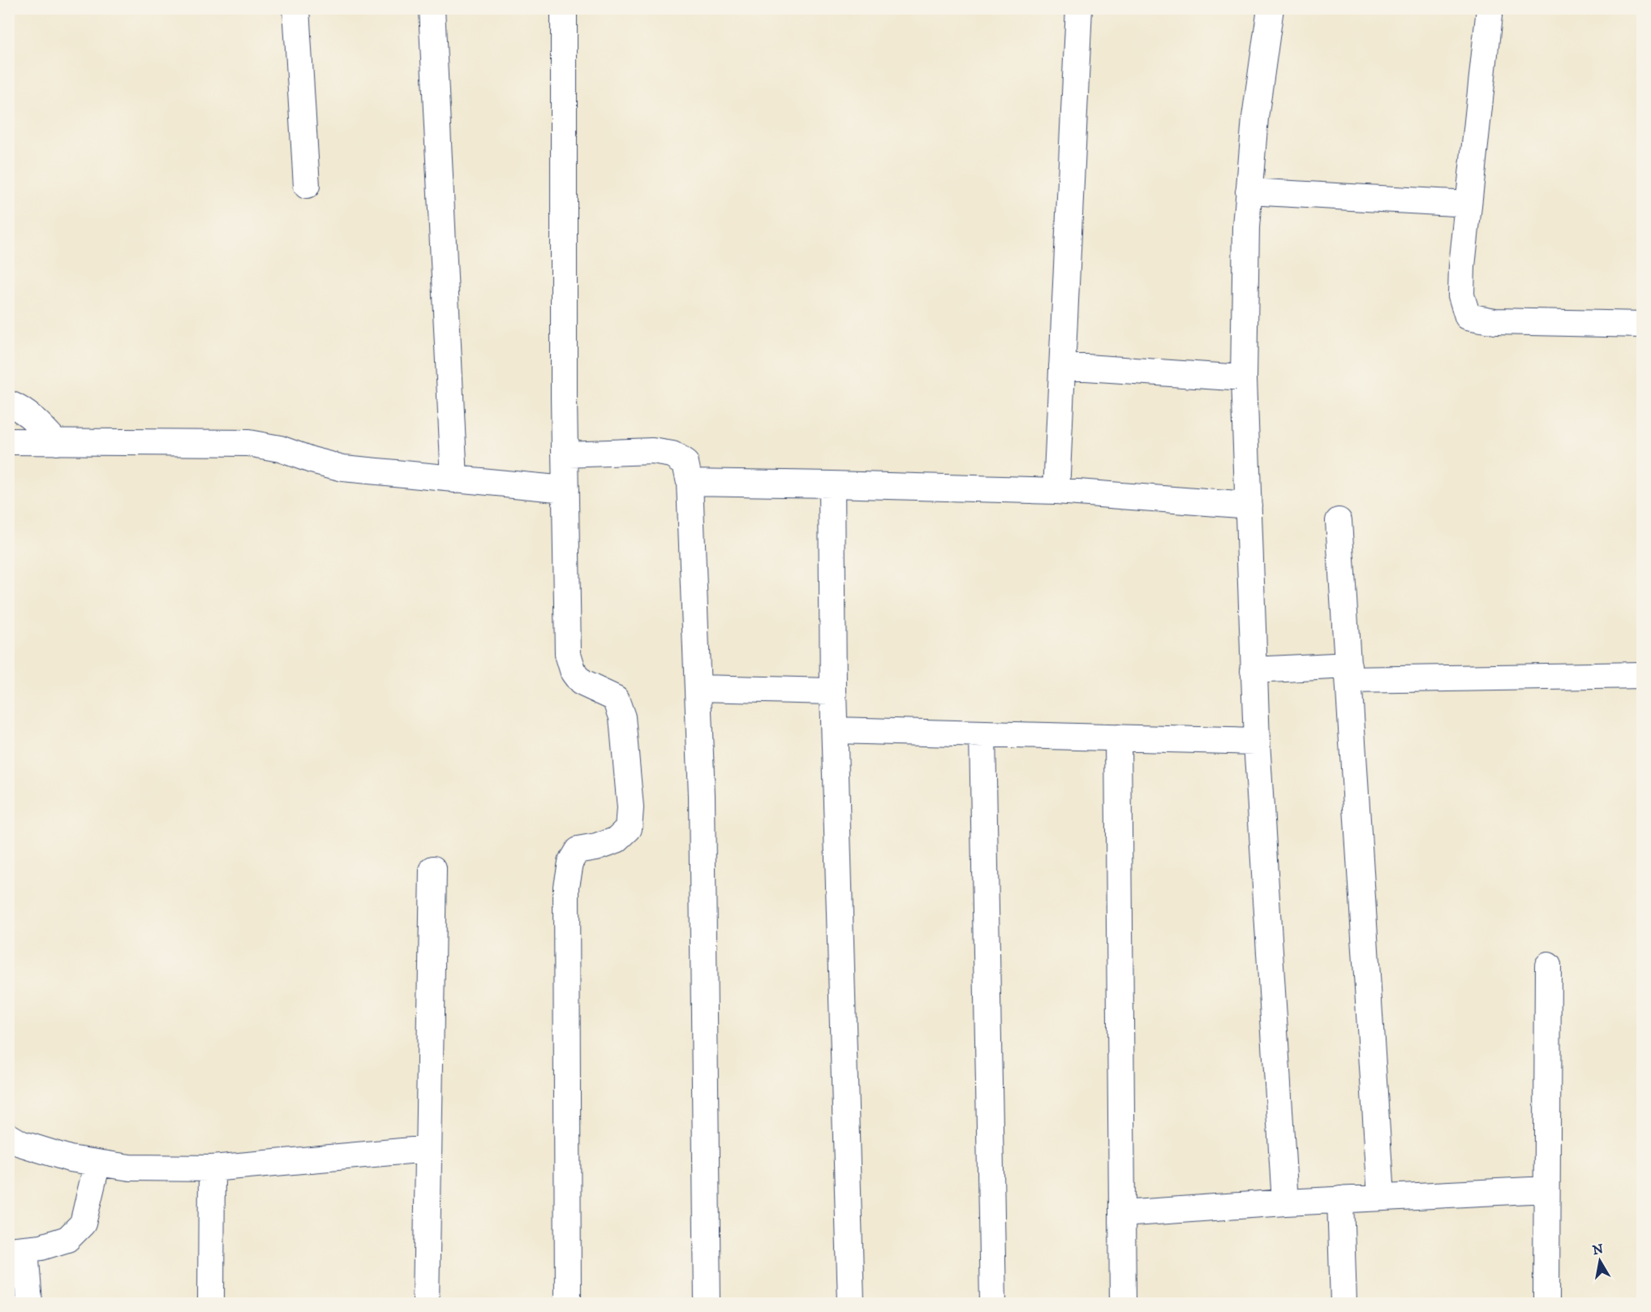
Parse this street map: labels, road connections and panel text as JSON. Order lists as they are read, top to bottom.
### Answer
{
  "north": "top"
}
